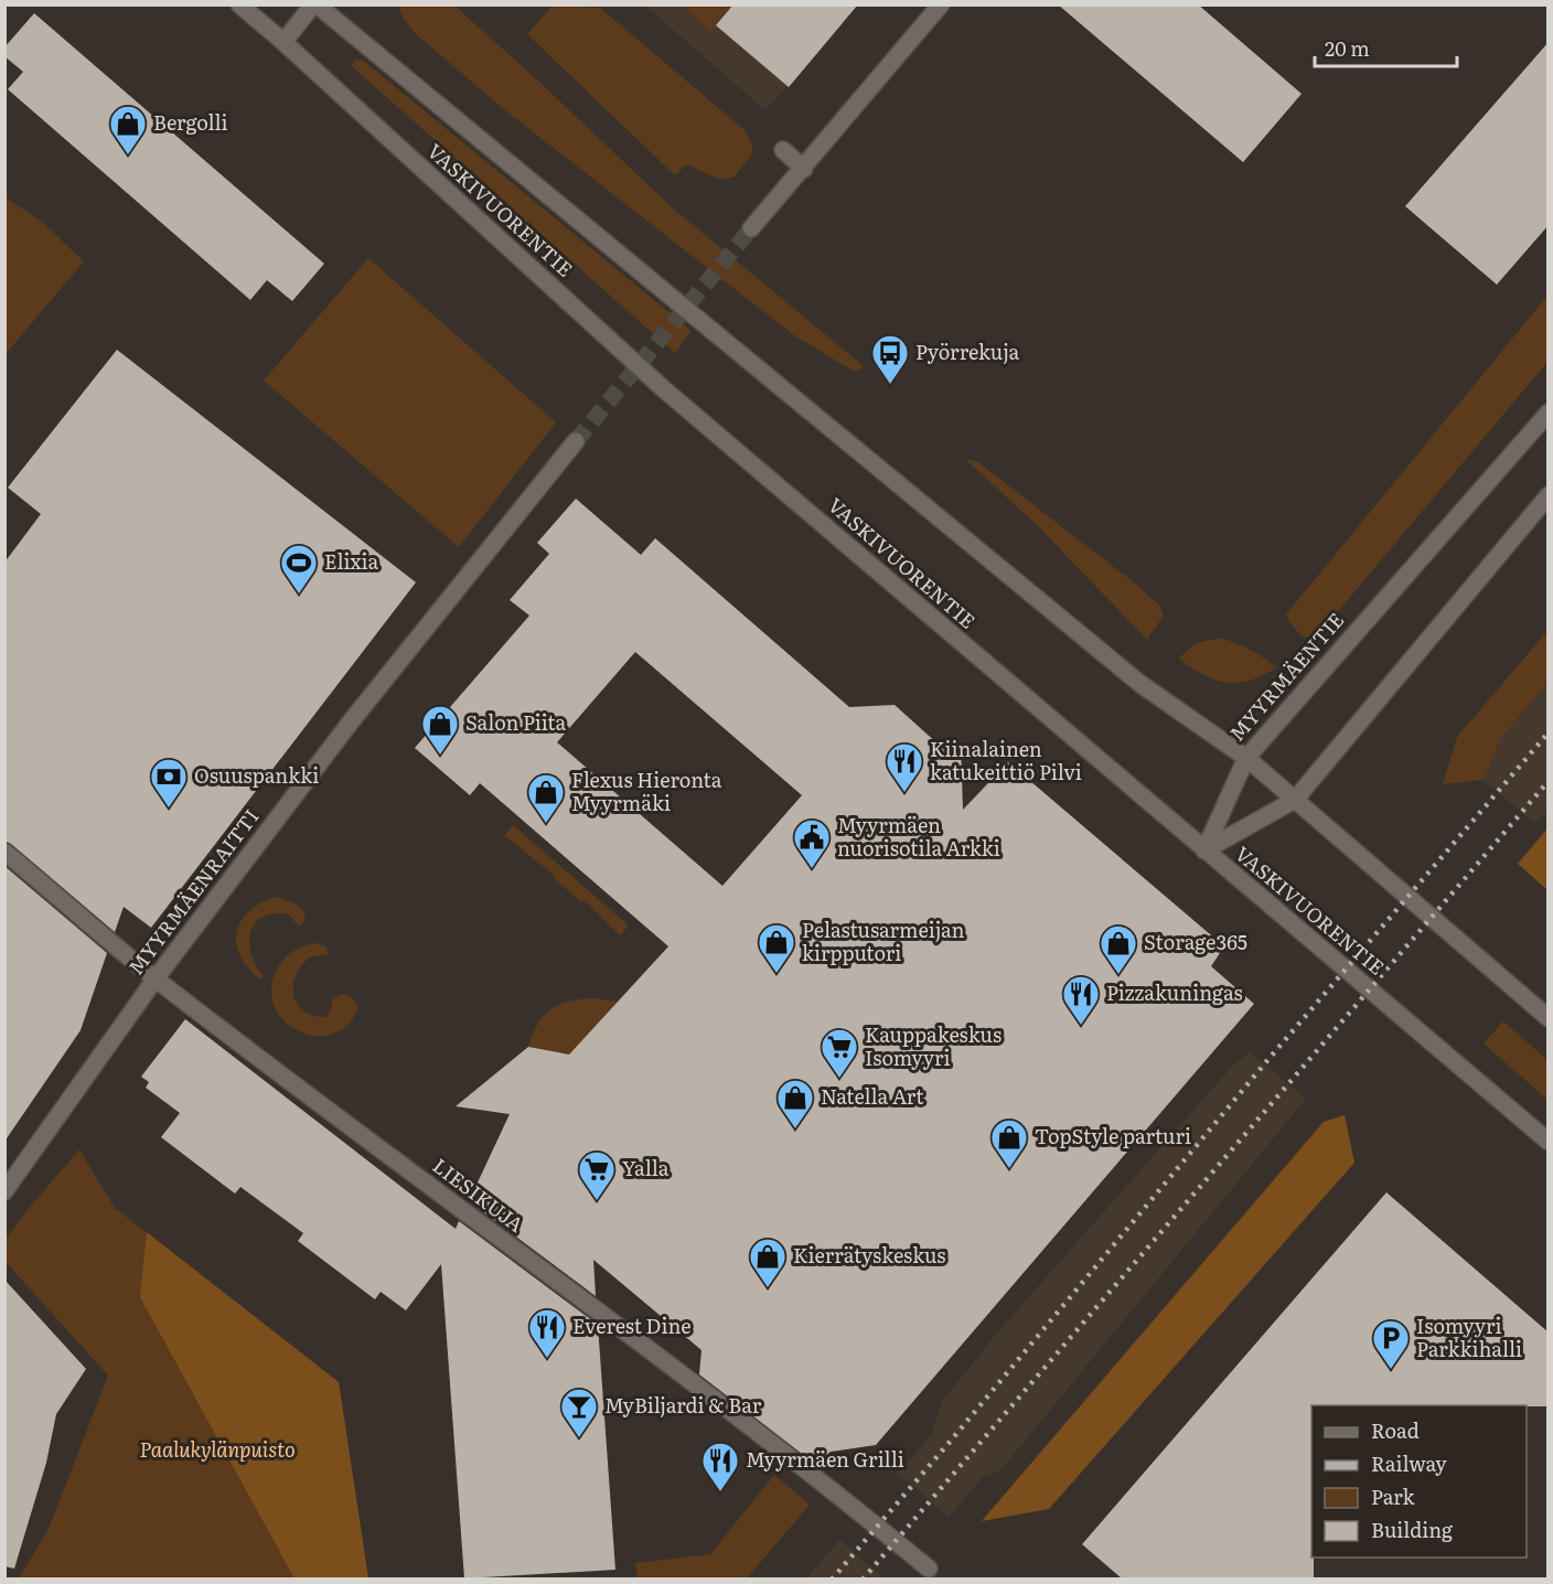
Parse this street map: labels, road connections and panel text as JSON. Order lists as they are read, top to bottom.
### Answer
{
  "streets": {
    "street": [
      "VASKIVUORENTIE",
      "MYYRMÄENTIE",
      "MYYRMÄENRAITTI",
      "LIESIKUJA"
    ]
  },
  "crossings": [
    ["VASKIVUORENTIE", "MYYRMÄENTIE"],
    ["MYYRMÄENRAITTI", "LIESIKUJA"]
  ],
  "parks": ["Paalukylänpuisto"],
  "places": {
    "shop": [
      "Bergolli",
      "Salon Piita",
      "Flexus Hieronta Myyrmäki",
      "Pelastusarmeijan kirpputori",
      "Storage365",
      "Natella Art",
      "TopStyle parturi",
      "Kierrätyskeskus"
    ],
    "bus stop": ["Pyörrekuja"],
    "sports": ["Elixia"],
    "restaurant": [
      "Kiinalainen katukeittiö Pilvi",
      "Pizzakuningas",
      "Everest Dine",
      "Myyrmäen Grilli"
    ],
    "bank": ["Osuuspankki"],
    "public building": ["Myyrmäen nuorisotila Arkki"],
    "supermarket": ["Kauppakeskus Isomyyri", "Yalla"],
    "parking": ["Isomyyri Parkkihalli"],
    "bar": ["MyBiljardi & Bar"]
  },
  "legend": [
    "Road",
    "Railway",
    "Park",
    "Building"
  ],
  "scale_bar": "20 m"
}
